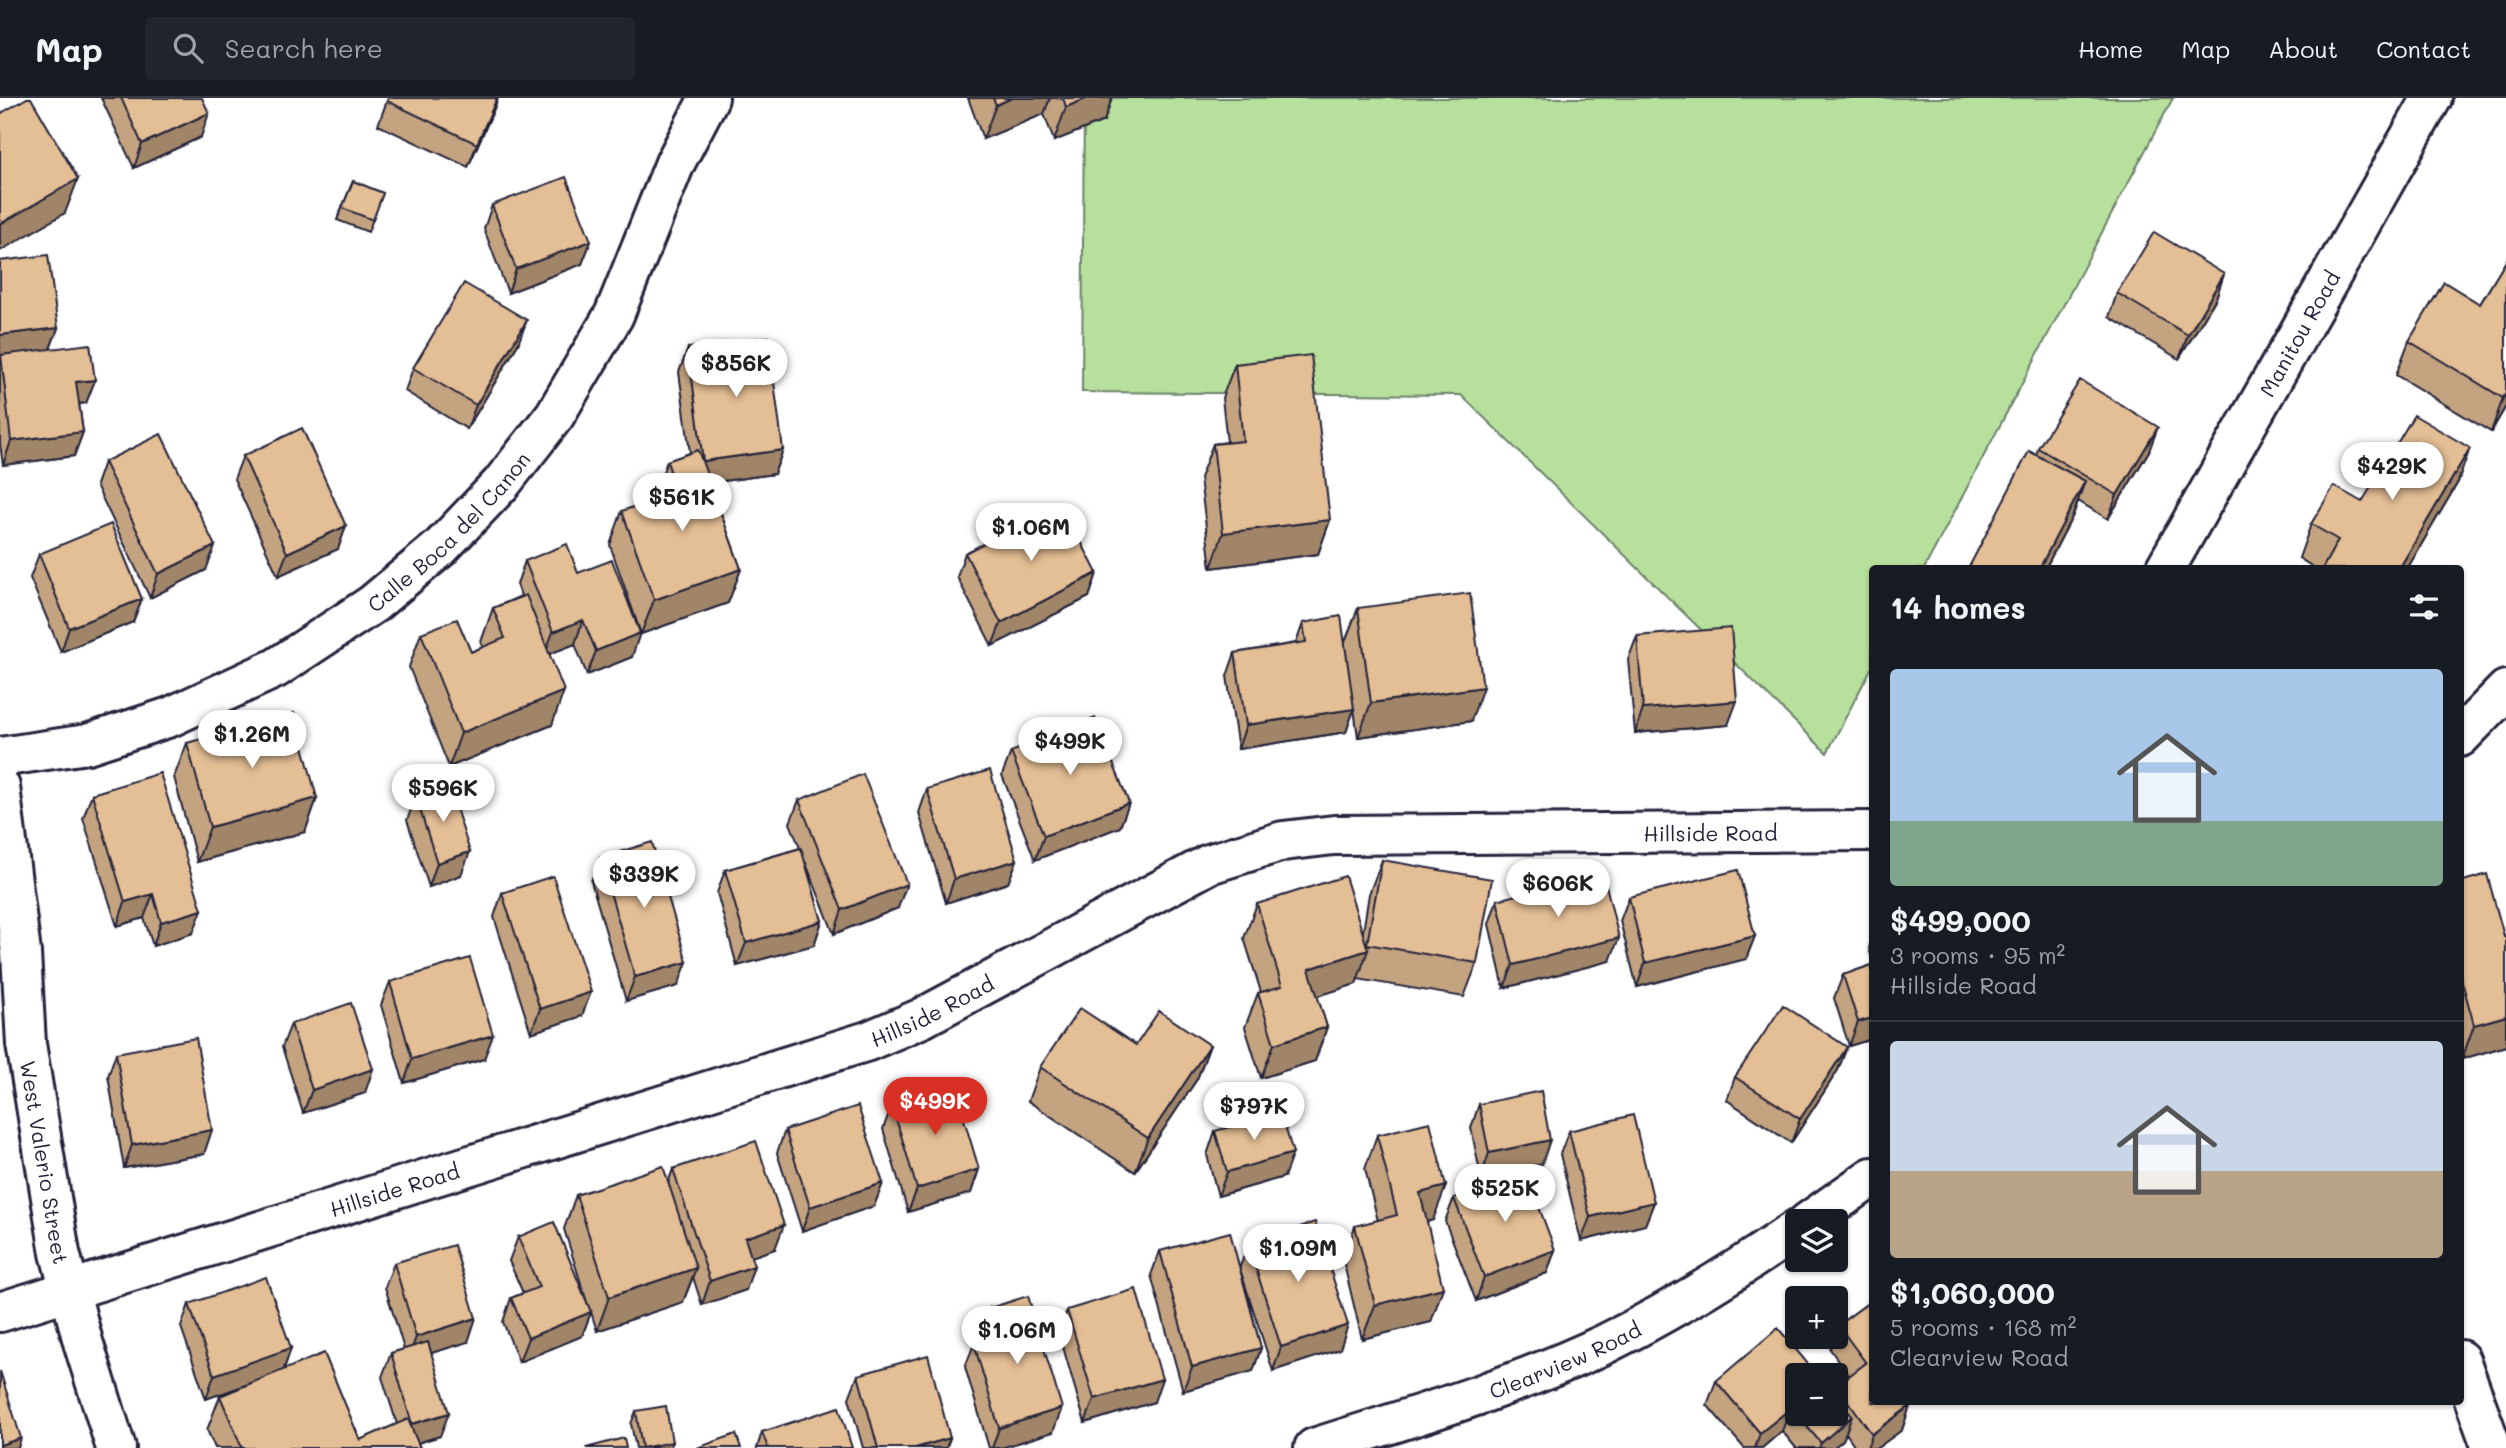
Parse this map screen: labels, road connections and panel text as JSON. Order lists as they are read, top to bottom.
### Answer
{
  "streets": {
    "street": [
      "Manitou Road",
      "Calle Boca del Canon",
      "Hillside Road",
      "West Valerio Street",
      "Clearview Road"
    ]
  },
  "crossings": [
    ["Hillside Road", "West Valerio Street"]
  ],
  "page": {
    "header": "Map",
    "search": "Search here",
    "nav": [
      "Home",
      "Map",
      "About",
      "Contact"
    ],
    "price": [
      "$856K",
      "$429K",
      "$561K",
      "$1.06M",
      "$1.26M",
      "$499K",
      "$596K",
      "$339K",
      "$606K",
      "$499K",
      "$797K",
      "$525K",
      "$1.09M",
      "$1.06M"
    ],
    "heading": "14 homes",
    "list": [
      {
        "name": "$499,000",
        "note": "3 rooms · 95 m² · Hillside Road"
      },
      {
        "name": "$1,060,000",
        "note": "5 rooms · 168 m² · Clearview Road"
      }
    ],
    "map_buttons": ["+", "−"]
  }
}
